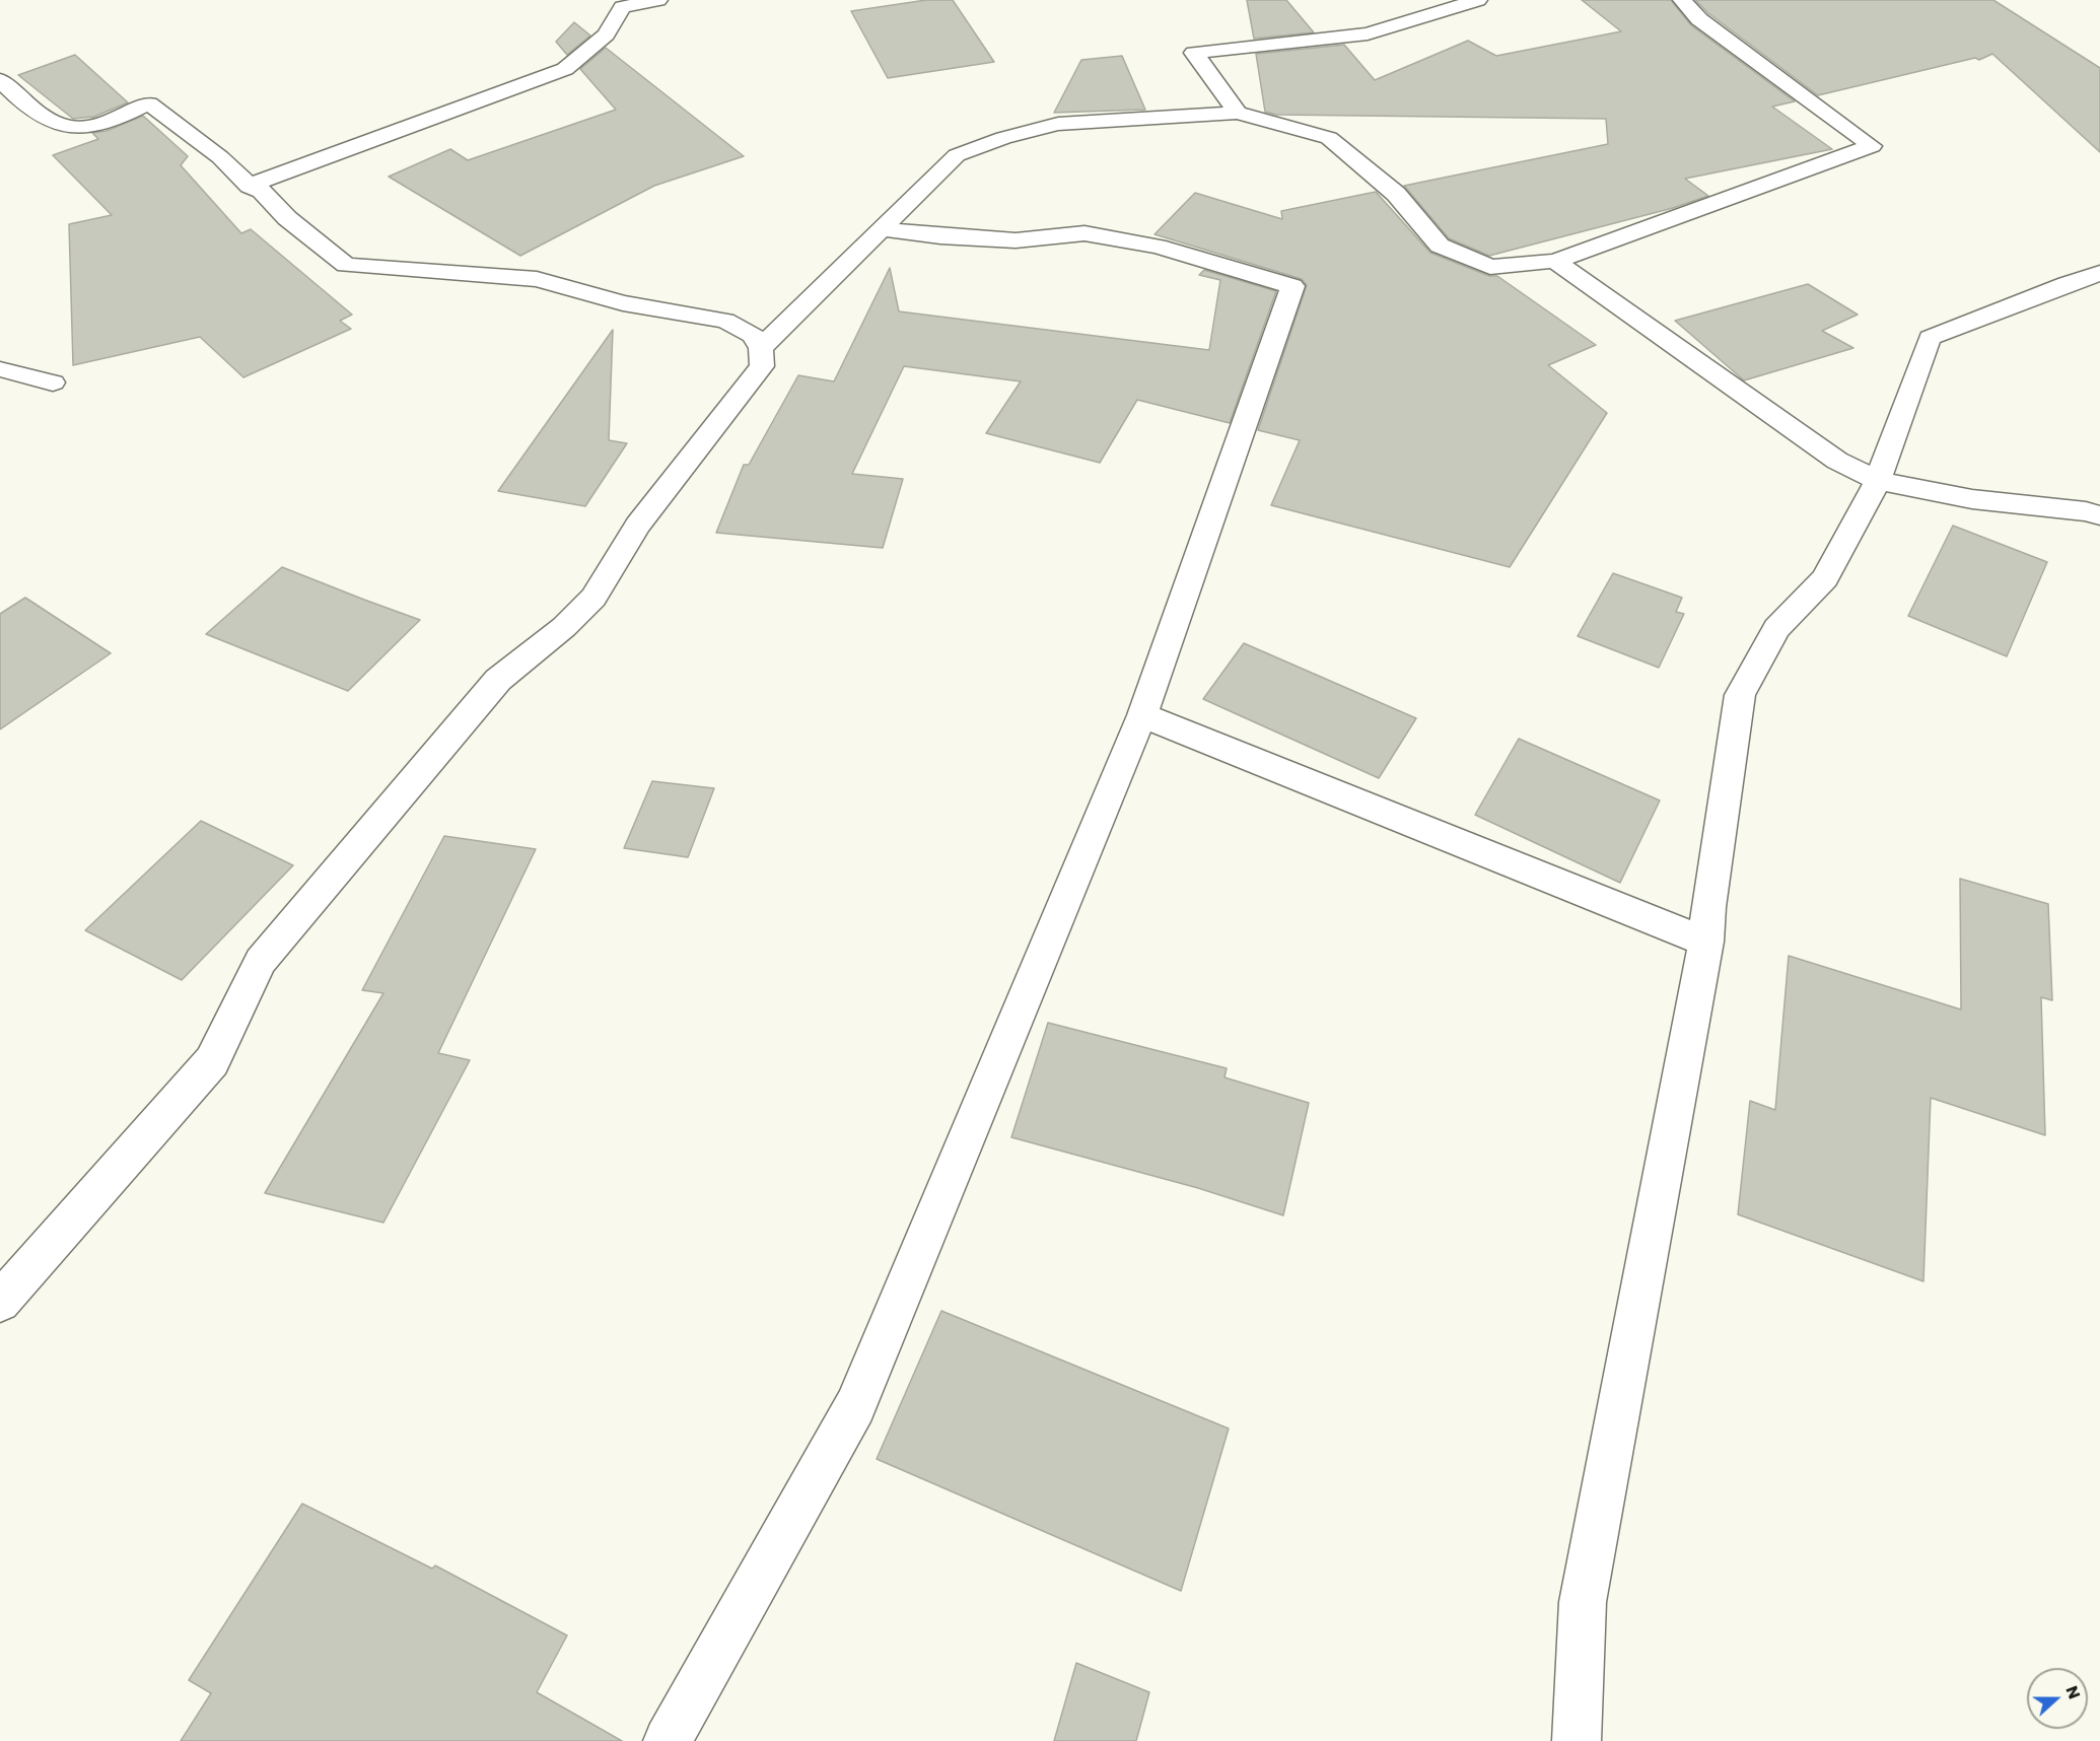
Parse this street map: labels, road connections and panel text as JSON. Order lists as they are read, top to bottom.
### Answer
{
  "north": "right"
}
